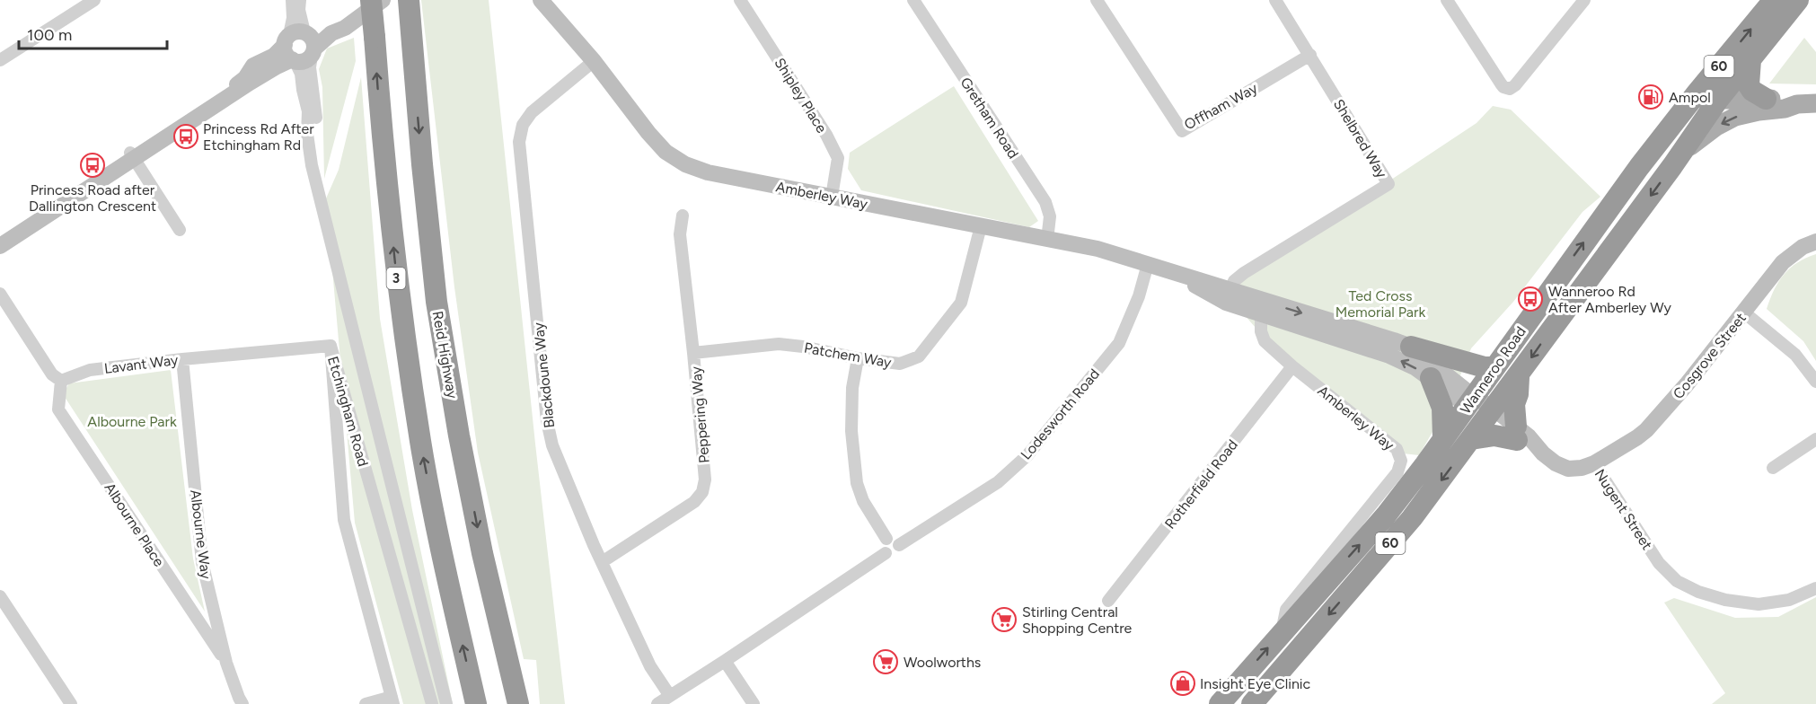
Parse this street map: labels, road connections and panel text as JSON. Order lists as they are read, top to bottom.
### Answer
{
  "streets": {
    "highway": [
      "60",
      "3",
      "Reid Highway",
      "Wanneroo Road"
    ],
    "street": [
      "Shipley Place",
      "Offham Way",
      "Gretham Road",
      "Shelbred Way",
      "Amberley Way",
      "Patchem Way",
      "Cosgrove Street",
      "Lavant Way",
      "Blackdoune Way",
      "Etchingham Road",
      "Lodesworth Road",
      "Peppering Way",
      "Rotherfield Road",
      "Nugent Street",
      "Albourne Place",
      "Albourne Way"
    ]
  },
  "crossings": [
    ["Shipley Place", "Amberley Way"],
    ["Offham Way", "Shelbred Way"],
    ["Gretham Road", "Amberley Way"],
    ["Shelbred Way", "Amberley Way"],
    ["Amberley Way", "Patchem Way"],
    ["Amberley Way", "Wanneroo Road"],
    ["Amberley Way", "Blackdoune Way"],
    ["Amberley Way", "Lodesworth Road"],
    ["Amberley Way", "Rotherfield Road"],
    ["Amberley Way", "Nugent Street"],
    ["Patchem Way", "Peppering Way"],
    ["Cosgrove Street", "Nugent Street"],
    ["Lavant Way", "Etchingham Road"],
    ["Lavant Way", "Albourne Place"],
    ["Lavant Way", "Albourne Way"],
    ["Wanneroo Road", "Nugent Street"],
    ["Blackdoune Way", "Peppering Way"],
    ["Albourne Place", "Albourne Way"]
  ],
  "parks": ["Ted Cross Memorial Park", "Albourne Park"],
  "places": {
    "fuel station": ["Ampol"],
    "bus stop": ["Princess Rd After Etchingham Rd", "Princess Road after Dallington Crescent", "Wanneroo Rd After Amberley Wy"],
    "supermarket": ["Stirling Central Shopping Centre", "Woolworths"],
    "shop": ["Insight Eye Clinic"]
  },
  "scale_bar": "100 m"
}
